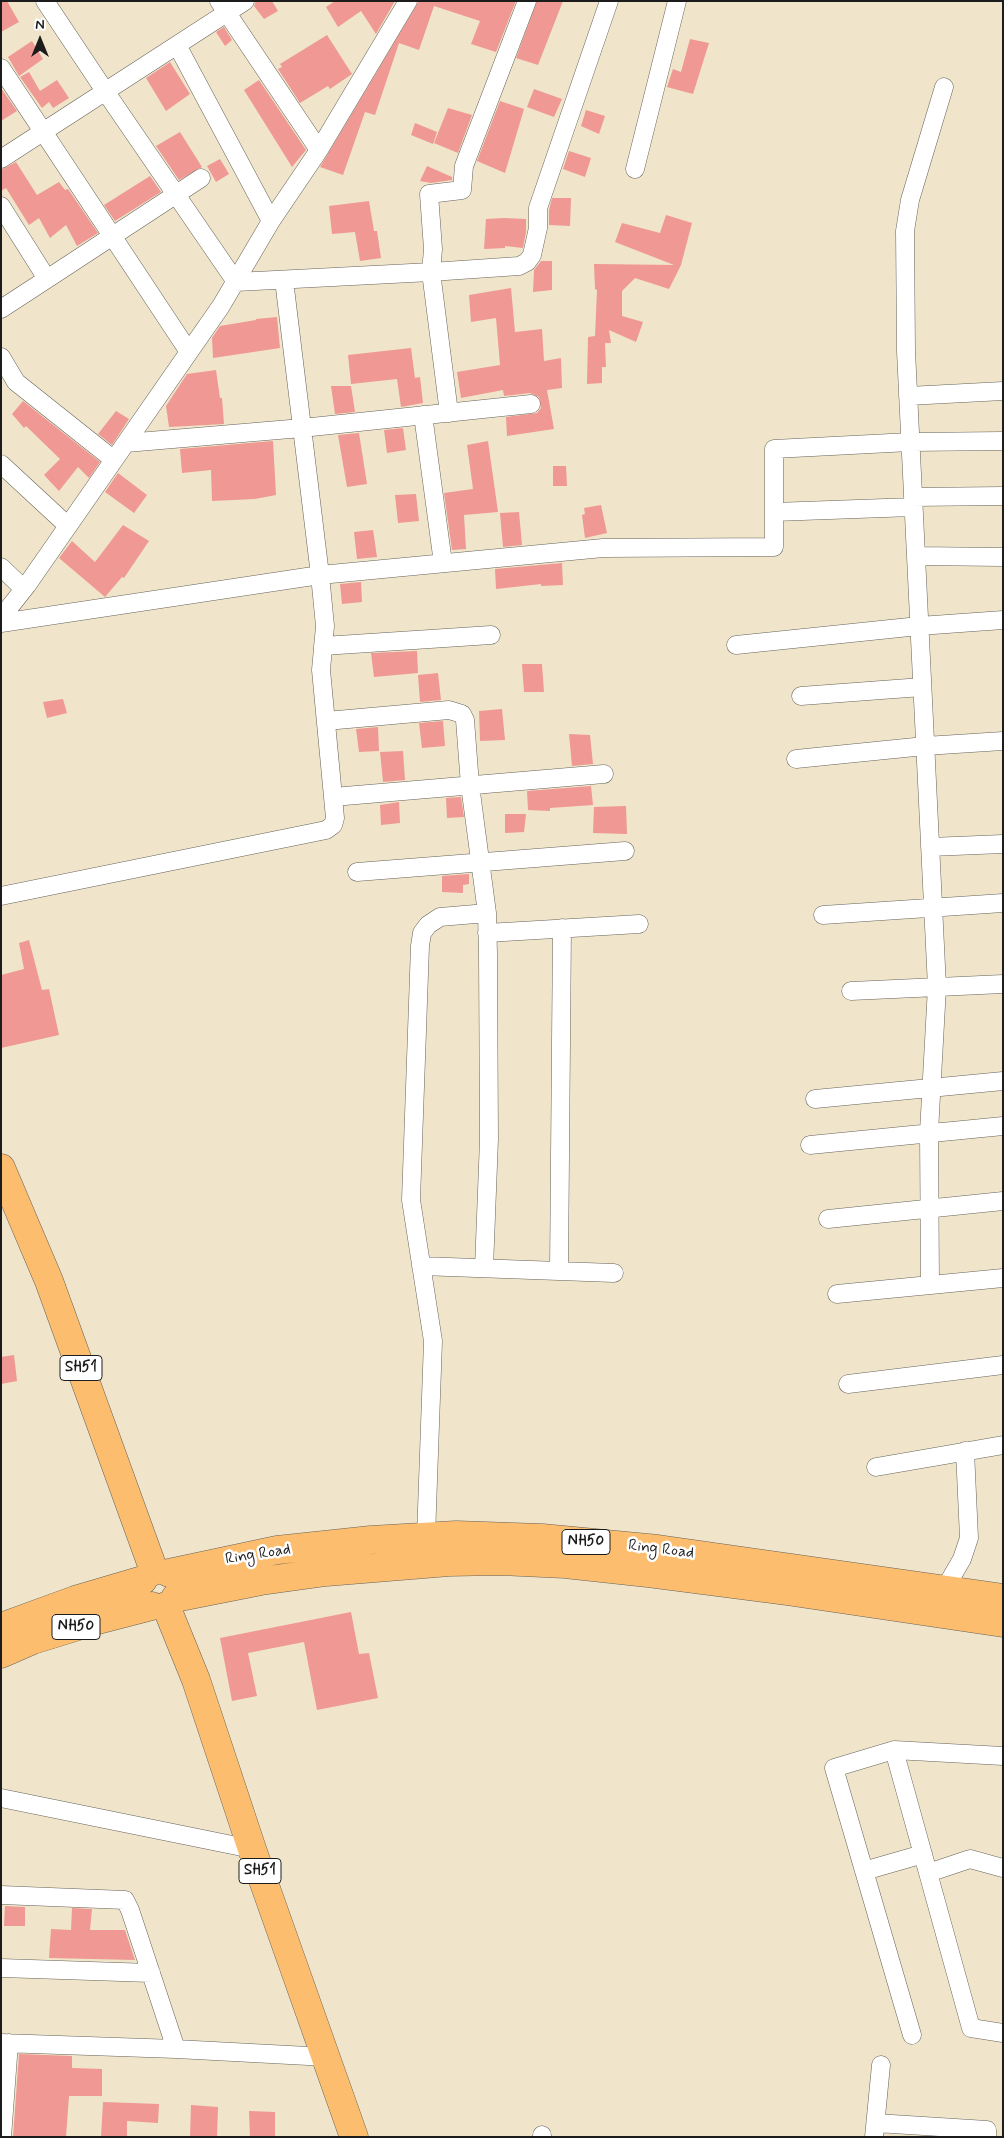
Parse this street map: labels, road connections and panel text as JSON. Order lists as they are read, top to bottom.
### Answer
{
  "streets": {
    "main road": ["SH51", "NH50", "Ring Road"]
  },
  "crossings": [
    ["SH51", "Ring Road"]
  ],
  "north": "top"
}
